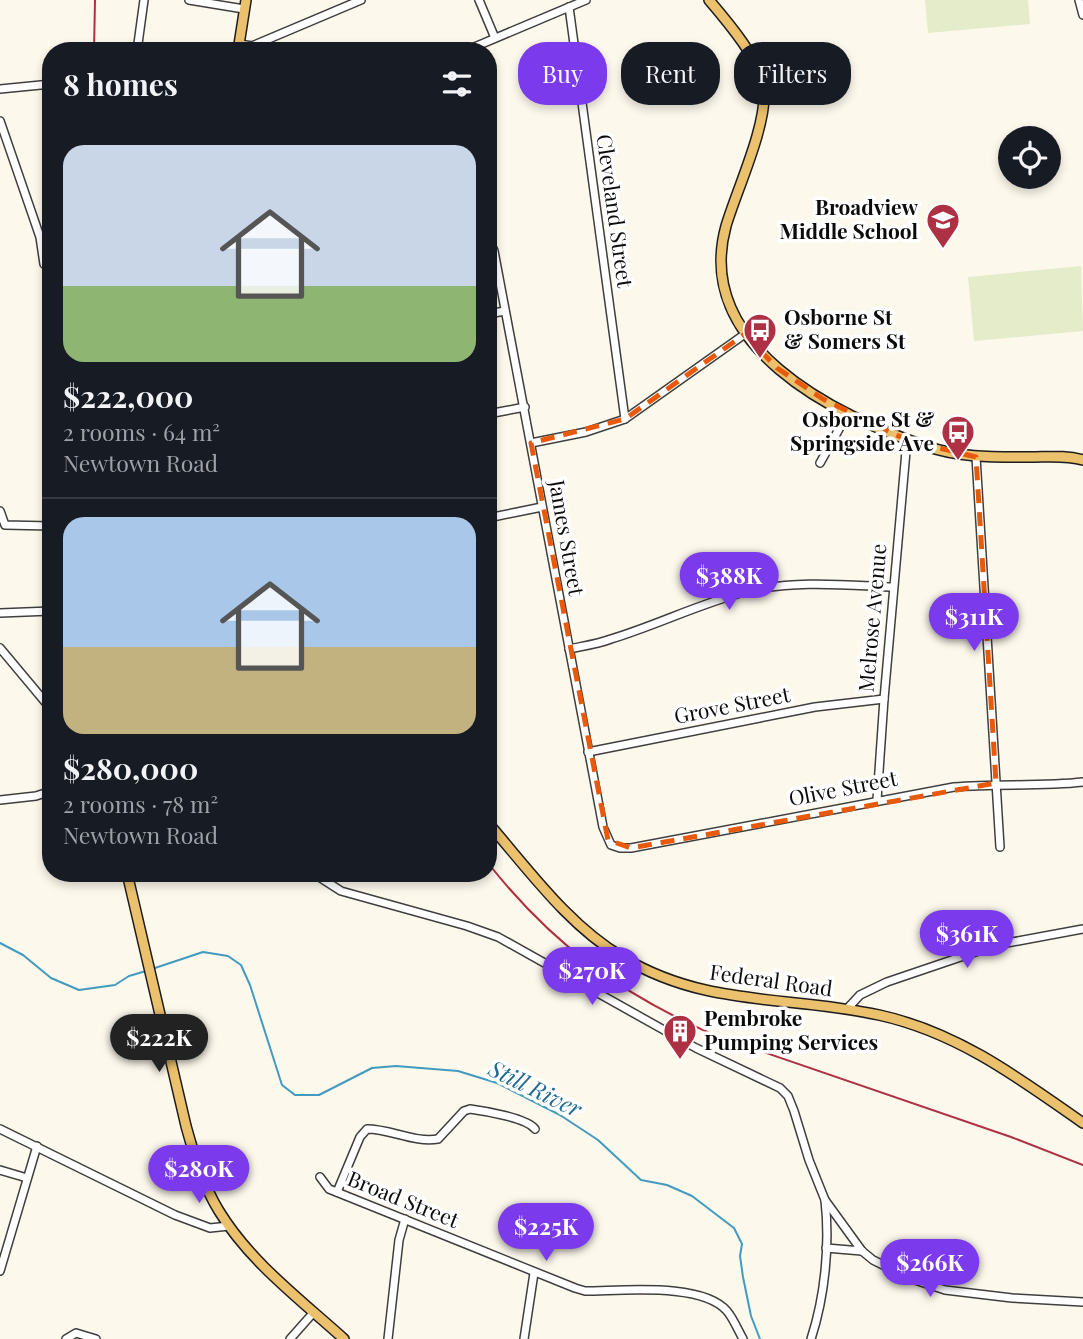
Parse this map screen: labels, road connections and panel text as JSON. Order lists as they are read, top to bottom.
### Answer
{
  "streets": {
    "main road": ["Federal Road"],
    "street": [
      "Cleveland Street",
      "James Street",
      "Melrose Avenue",
      "Grove Street",
      "Olive Street",
      "Broad Street"
    ]
  },
  "crossings": [
    ["James Street", "Grove Street"],
    ["James Street", "Olive Street"],
    ["Melrose Avenue", "Grove Street"],
    ["Melrose Avenue", "Olive Street"]
  ],
  "water": ["Still River"],
  "places": {
    "school or university": ["Broadview Middle School"],
    "bus stop": ["Osborne St & Somers St", "Osborne St & Springside Ave"],
    "building": ["Pembroke Pumping Services"]
  },
  "page": {
    "chip": ["Buy", "Rent", "Filters"],
    "heading": "8 homes",
    "list": [
      {
        "name": "$222,000",
        "note": "2 rooms · 64 m² · Newtown Road"
      },
      {
        "name": "$280,000",
        "note": "2 rooms · 78 m² · Newtown Road"
      }
    ],
    "price": [
      "$388K",
      "$311K",
      "$361K",
      "$270K",
      "$222K",
      "$280K",
      "$225K",
      "$266K"
    ]
  }
}
